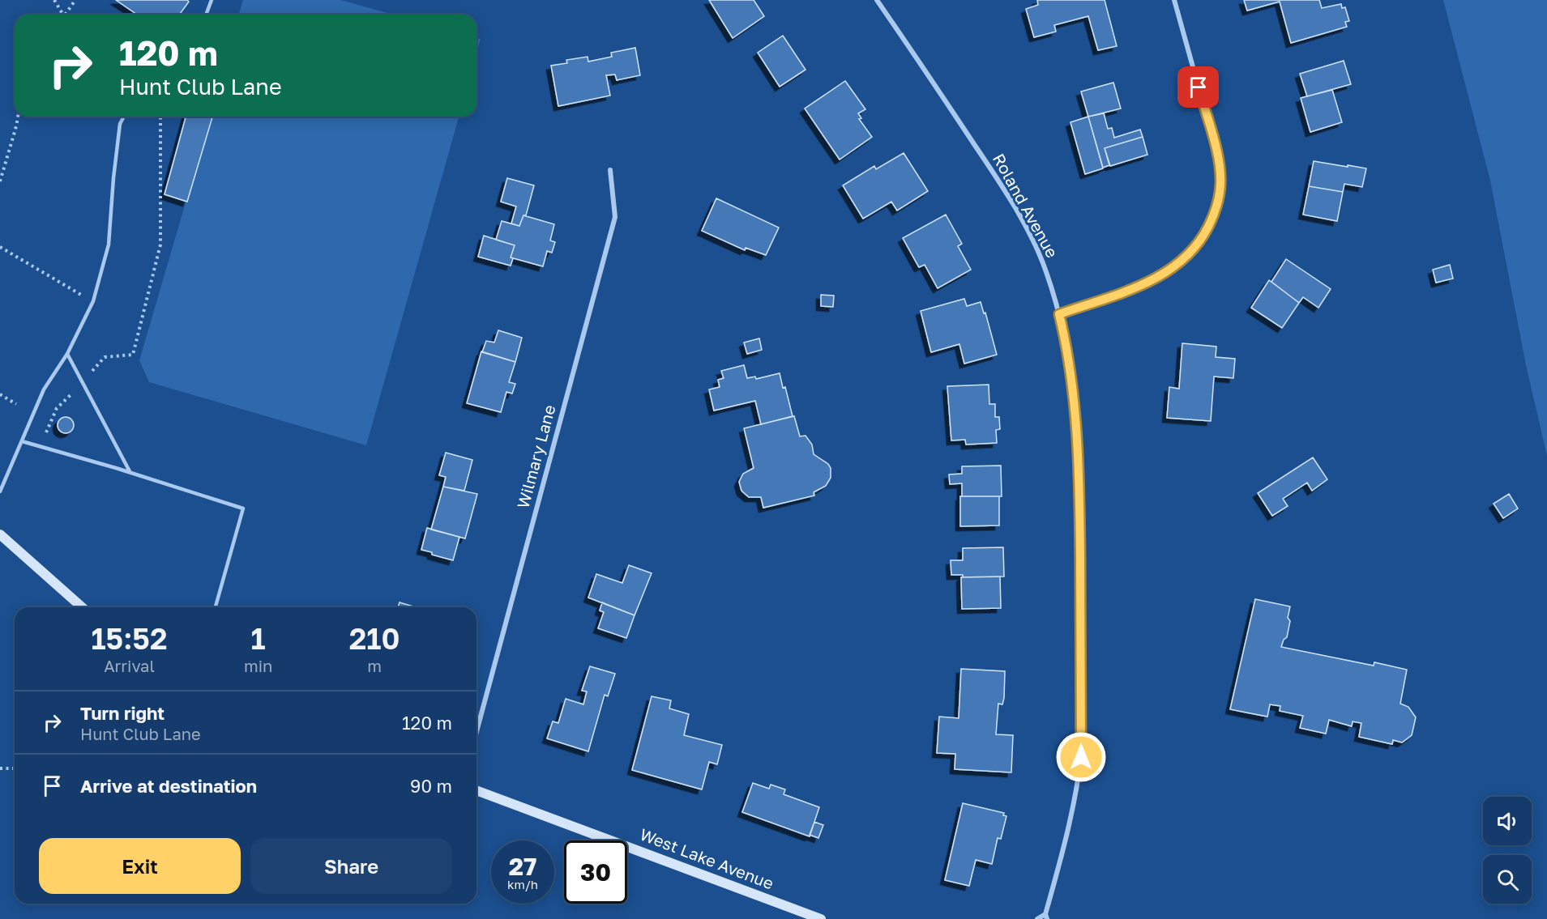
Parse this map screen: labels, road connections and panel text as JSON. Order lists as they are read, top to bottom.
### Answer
{
  "streets": {
    "street": ["Roland Avenue", "Wilmary Lane", "West Lake Avenue"]
  },
  "page": {
    "turn": ["120 m", "Hunt Club Lane"],
    "eta": [
      "15:52",
      "Arrival",
      "1",
      "min",
      "210",
      "m"
    ],
    "list": [
      {
        "name": "Turn right",
        "note": "Hunt Club Lane",
        "value": "120 m"
      },
      {
        "name": "Arrive at destination",
        "value": "90 m"
      }
    ],
    "buttons": ["Exit", "Share"],
    "speed": "27 km/h",
    "limit": "30"
  }
}
